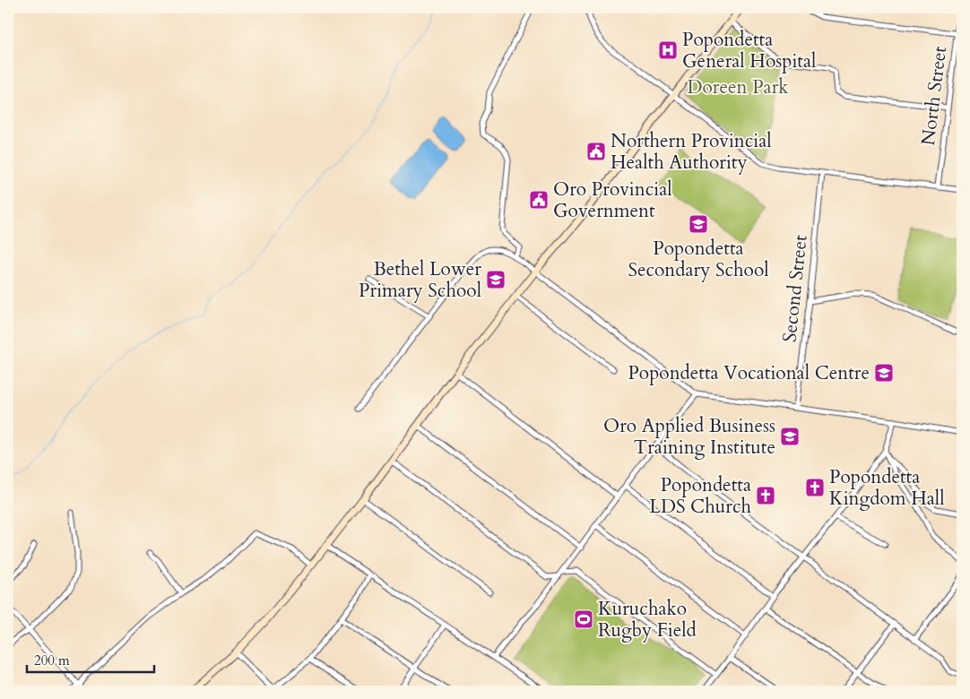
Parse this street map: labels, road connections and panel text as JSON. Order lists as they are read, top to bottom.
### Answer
{
  "streets": {
    "street": ["North Street", "Second Street"]
  },
  "parks": ["Doreen Park"],
  "places": {
    "hospital": ["Popondetta General Hospital"],
    "public building": ["Northern Provincial Health Authority", "Oro Provincial Government"],
    "school or university": [
      "Popondetta Secondary School",
      "Bethel Lower Primary School",
      "Popondetta Vocational Centre",
      "Oro Applied Business Training Institute"
    ],
    "church": ["Popondetta Kingdom Hall", "Popondetta LDS Church"],
    "sports": ["Kuruchako Rugby Field"]
  },
  "scale_bar": "200 m"
}
